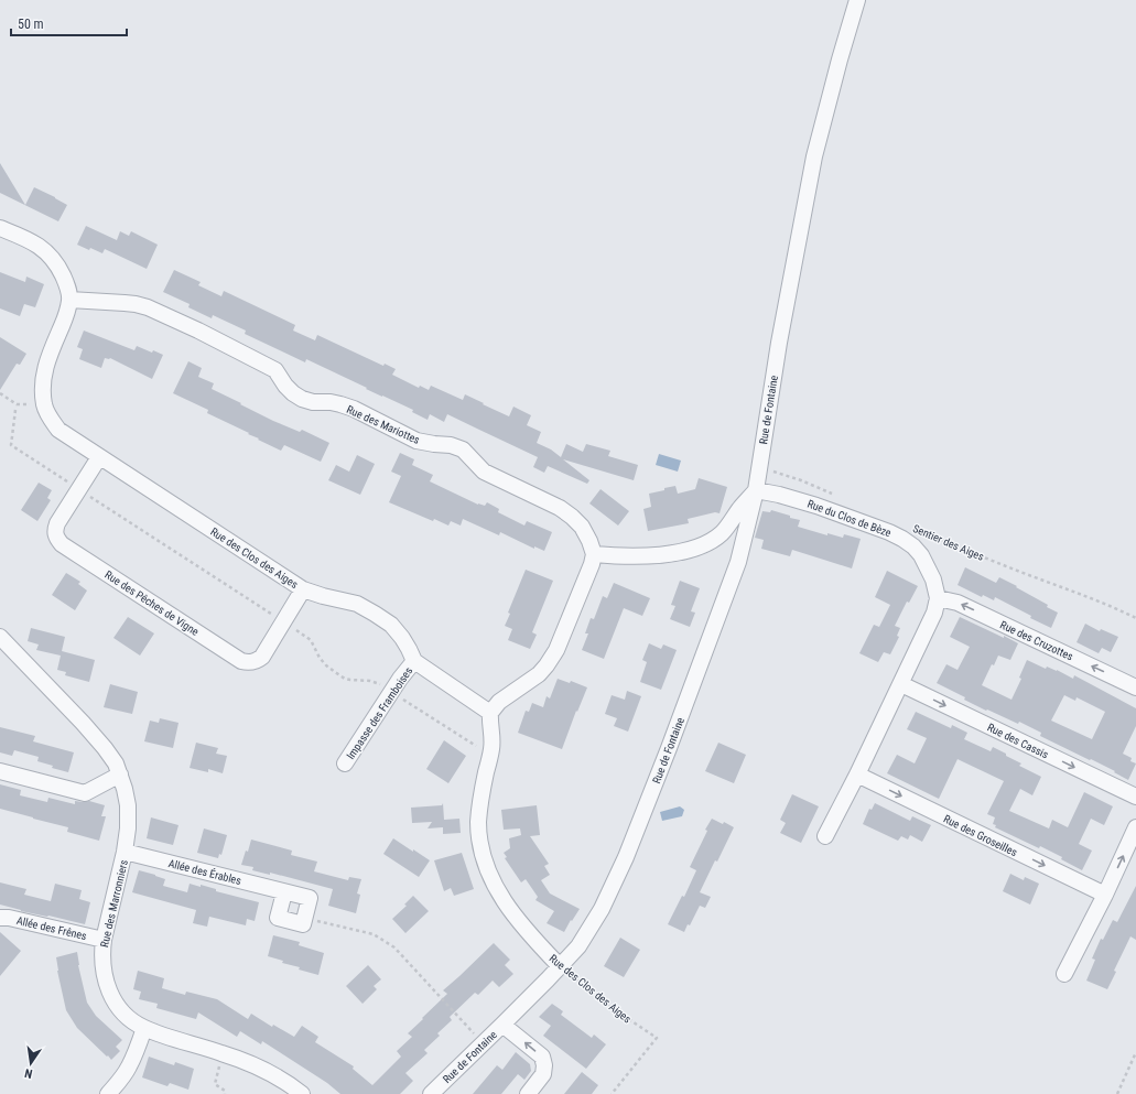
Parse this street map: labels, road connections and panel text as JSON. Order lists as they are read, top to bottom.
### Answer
{
  "streets": {
    "street": [
      "Rue de Fontaine",
      "Rue des Mariottes",
      "Rue du Clos de Bèze",
      "Rue des Clos des Aiges",
      "Rue des Pêches de Vigne",
      "Rue des Cruzottes",
      "Impasse des Framboises",
      "Rue des Cassis",
      "Rue des Groseilles",
      "Allée des Érables",
      "Rue des Marronniers",
      "Allée des Frênes"
    ],
    "path": ["Sentier des Aiges"]
  },
  "crossings": [
    ["Rue de Fontaine", "Rue du Clos de Bèze"],
    ["Rue de Fontaine", "Rue des Clos des Aiges"],
    ["Rue des Mariottes", "Rue des Clos des Aiges"],
    ["Rue du Clos de Bèze", "Rue des Cruzottes"],
    ["Rue des Clos des Aiges", "Rue des Pêches de Vigne"],
    ["Rue des Clos des Aiges", "Impasse des Framboises"],
    ["Allée des Érables", "Rue des Marronniers"],
    ["Rue des Marronniers", "Allée des Frênes"]
  ],
  "one_way": ["Rue des Cruzottes", "Rue des Cassis", "Rue des Groseilles"],
  "scale_bar": "50 m",
  "north": "bottom"
}
